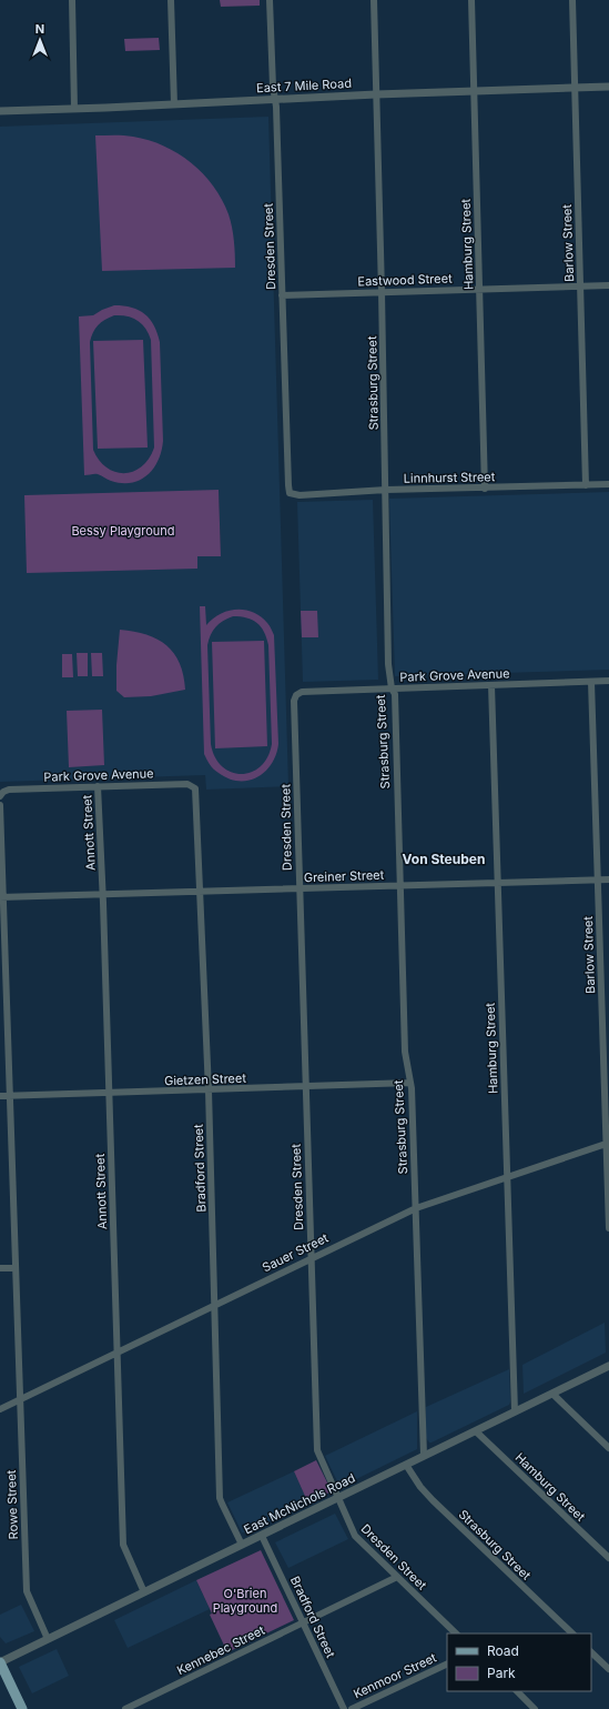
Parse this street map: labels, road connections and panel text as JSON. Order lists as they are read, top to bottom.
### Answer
{
  "streets": {
    "street": [
      "East 7 Mile Road",
      "Barlow Street",
      "Hamburg Street",
      "Dresden Street",
      "Eastwood Street",
      "Strasburg Street",
      "Linnhurst Street",
      "Park Grove Avenue",
      "Annott Street",
      "Greiner Street",
      "Gietzen Street",
      "Bradford Street",
      "Sauer Street",
      "East McNichols Road",
      "Rowe Street",
      "Kennebec Street",
      "Kenmoor Street"
    ]
  },
  "crossings": [
    ["East 7 Mile Road", "Barlow Street"],
    ["East 7 Mile Road", "Hamburg Street"],
    ["East 7 Mile Road", "Dresden Street"],
    ["East 7 Mile Road", "Strasburg Street"],
    ["Barlow Street", "Eastwood Street"],
    ["Barlow Street", "Linnhurst Street"],
    ["Barlow Street", "Park Grove Avenue"],
    ["Barlow Street", "Greiner Street"],
    ["Barlow Street", "Sauer Street"],
    ["Hamburg Street", "Eastwood Street"],
    ["Hamburg Street", "Linnhurst Street"],
    ["Hamburg Street", "Park Grove Avenue"],
    ["Hamburg Street", "Greiner Street"],
    ["Hamburg Street", "Sauer Street"],
    ["Hamburg Street", "East McNichols Road"],
    ["Dresden Street", "Eastwood Street"],
    ["Dresden Street", "Linnhurst Street"],
    ["Dresden Street", "Park Grove Avenue"],
    ["Dresden Street", "Greiner Street"],
    ["Dresden Street", "Gietzen Street"],
    ["Dresden Street", "Sauer Street"],
    ["Dresden Street", "East McNichols Road"],
    ["Dresden Street", "Kennebec Street"],
    ["Eastwood Street", "Strasburg Street"],
    ["Strasburg Street", "Linnhurst Street"],
    ["Strasburg Street", "Park Grove Avenue"],
    ["Strasburg Street", "Greiner Street"],
    ["Strasburg Street", "Gietzen Street"],
    ["Strasburg Street", "Sauer Street"],
    ["Strasburg Street", "East McNichols Road"],
    ["Park Grove Avenue", "Annott Street"],
    ["Park Grove Avenue", "Bradford Street"],
    ["Annott Street", "Greiner Street"],
    ["Annott Street", "Gietzen Street"],
    ["Annott Street", "Sauer Street"],
    ["Annott Street", "East McNichols Road"],
    ["Greiner Street", "Bradford Street"],
    ["Greiner Street", "Rowe Street"],
    ["Gietzen Street", "Bradford Street"],
    ["Gietzen Street", "Rowe Street"],
    ["Bradford Street", "Sauer Street"],
    ["Bradford Street", "East McNichols Road"],
    ["Bradford Street", "Kennebec Street"],
    ["Sauer Street", "Rowe Street"],
    ["East McNichols Road", "Rowe Street"]
  ],
  "districts": ["Von Steuben"],
  "parks": ["Bessy Playground", "O'Brien Playground"],
  "legend": ["Road", "Park"],
  "north": "top"
}
